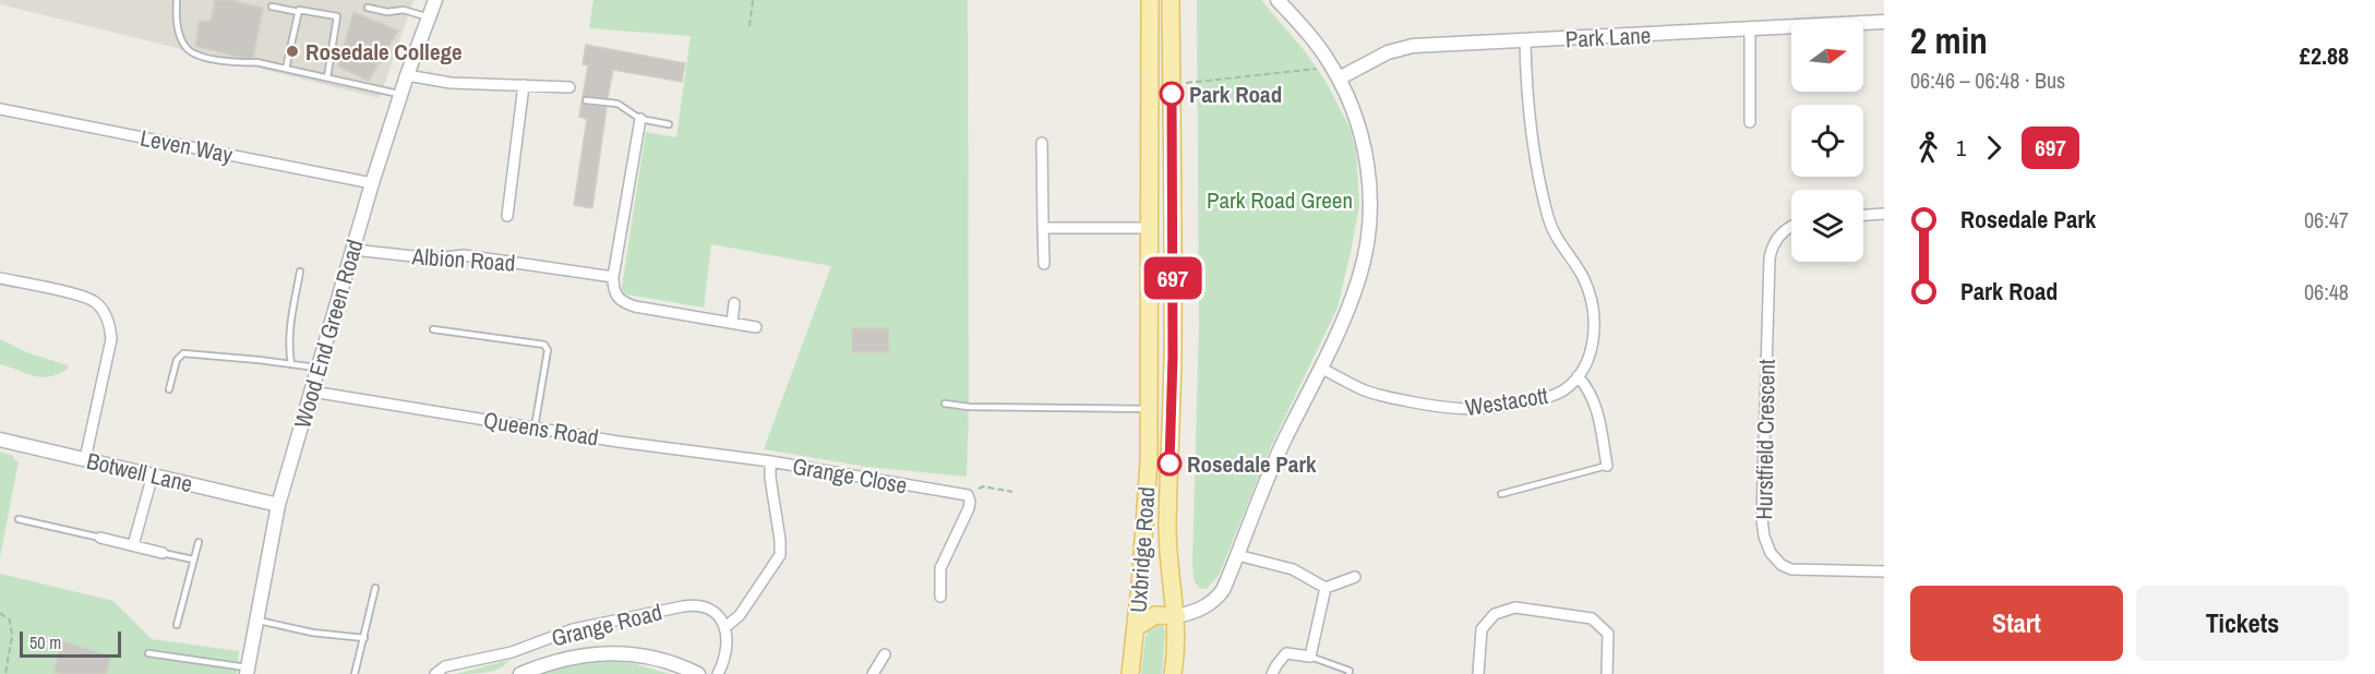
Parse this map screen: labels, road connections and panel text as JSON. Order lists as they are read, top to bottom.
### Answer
{
  "streets": {
    "main road": ["Uxbridge Road"],
    "street": [
      "Park Lane",
      "Leven Way",
      "Albion Road",
      "Wood End Green Road",
      "Westacott",
      "Queens Road",
      "Hurstfield Crescent",
      "Botwell Lane",
      "Grange Close",
      "Grange Road"
    ]
  },
  "crossings": [
    ["Park Lane", "Westacott"],
    ["Leven Way", "Wood End Green Road"],
    ["Albion Road", "Wood End Green Road"],
    ["Wood End Green Road", "Queens Road"],
    ["Wood End Green Road", "Botwell Lane"],
    ["Queens Road", "Grange Close"],
    ["Grange Close", "Grange Road"]
  ],
  "parks": ["Park Road Green"],
  "places": ["Rosedale College", "Park Road", "Rosedale Park"],
  "lines": ["bus line 697"],
  "scale_bar": "50 m",
  "north": "right",
  "page": {
    "on_map": "697",
    "heading": ["2 min", "06:46 – 06:48 · Bus", "£2.88"],
    "legs": ["1", "697"],
    "list": [
      {
        "name": "Rosedale Park",
        "value": "06:47"
      },
      {
        "name": "Park Road",
        "value": "06:48"
      }
    ],
    "buttons": ["Start", "Tickets"],
    "scale": "50 m"
  }
}
